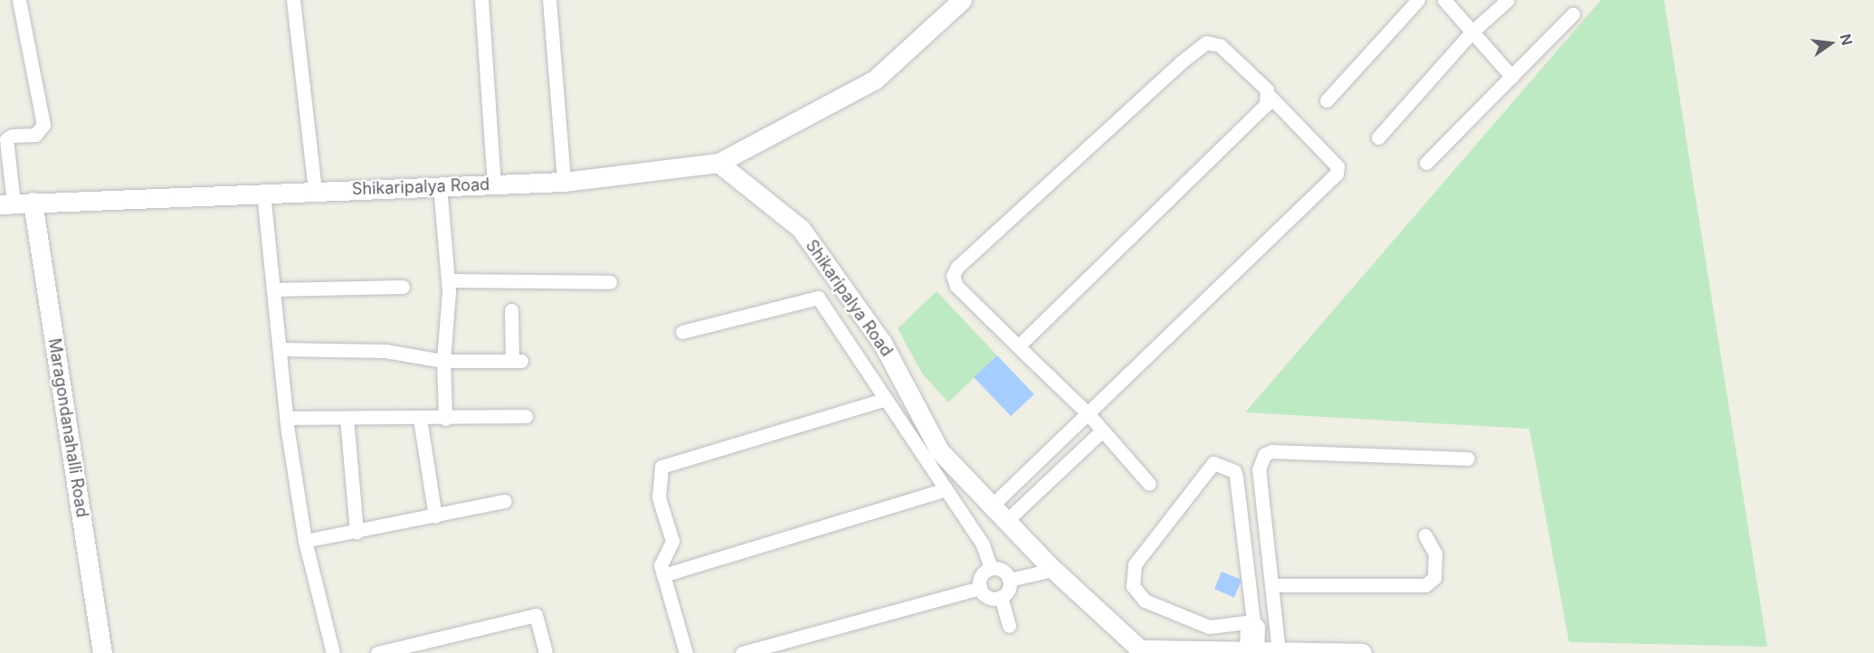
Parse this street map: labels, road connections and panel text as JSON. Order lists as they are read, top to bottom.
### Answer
{
  "streets": {
    "street": ["Shikaripalya Road", "Maragondanahalli Road"]
  },
  "crossings": [
    ["Shikaripalya Road", "Maragondanahalli Road"]
  ],
  "north": "right"
}
